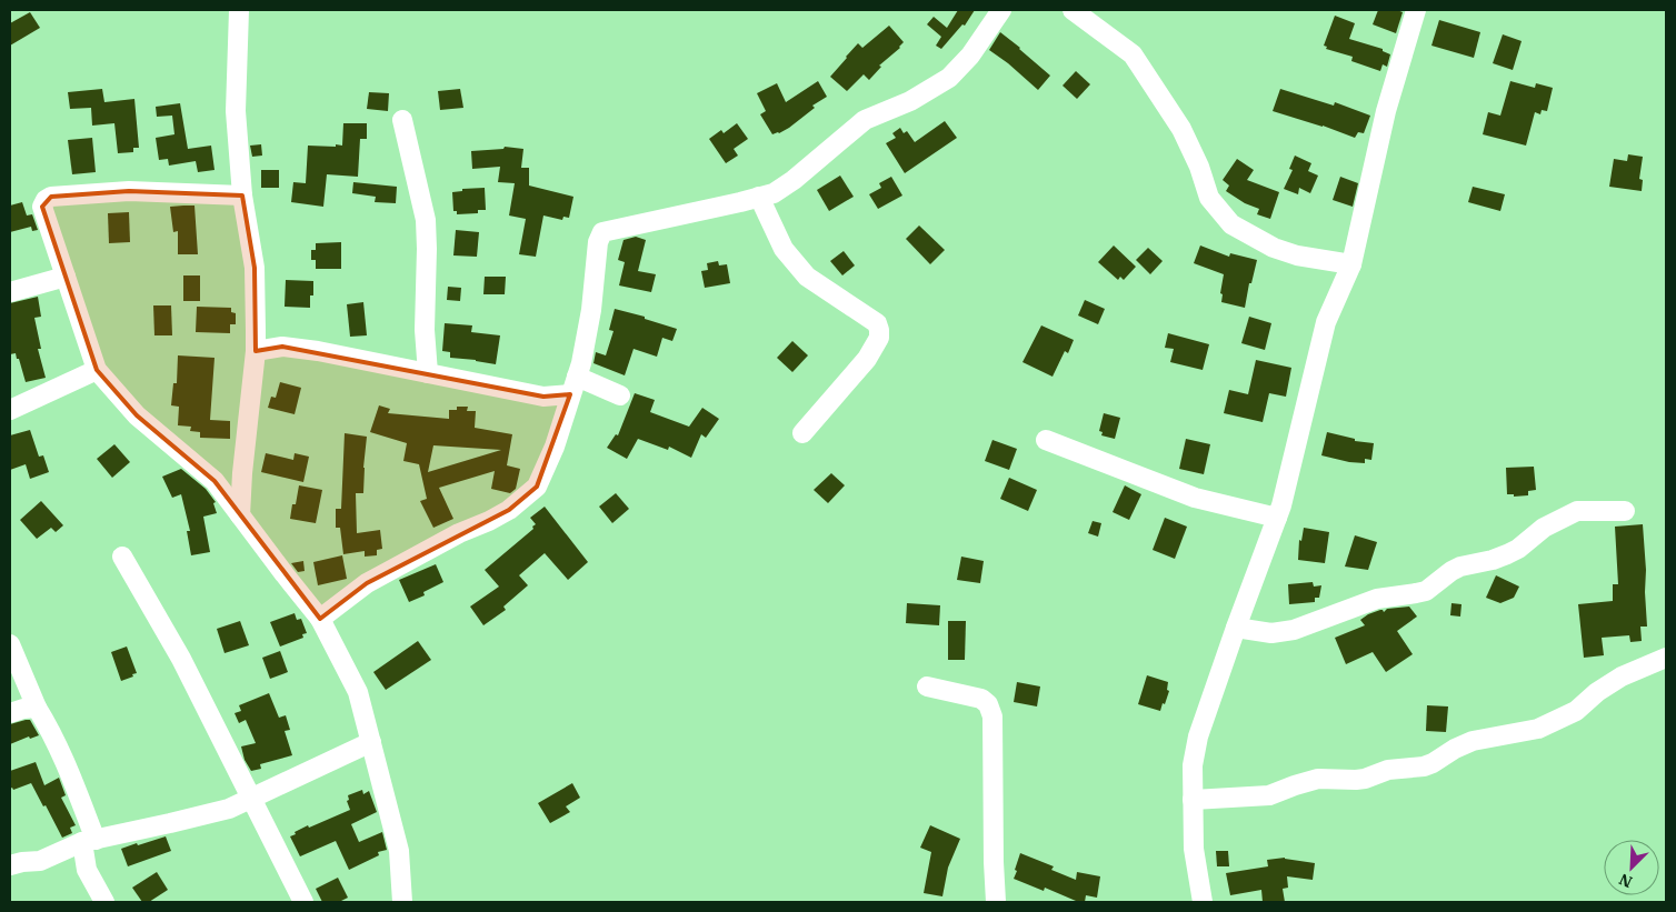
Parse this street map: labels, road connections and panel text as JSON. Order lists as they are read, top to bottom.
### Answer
{
  "north": "bottom left"
}
